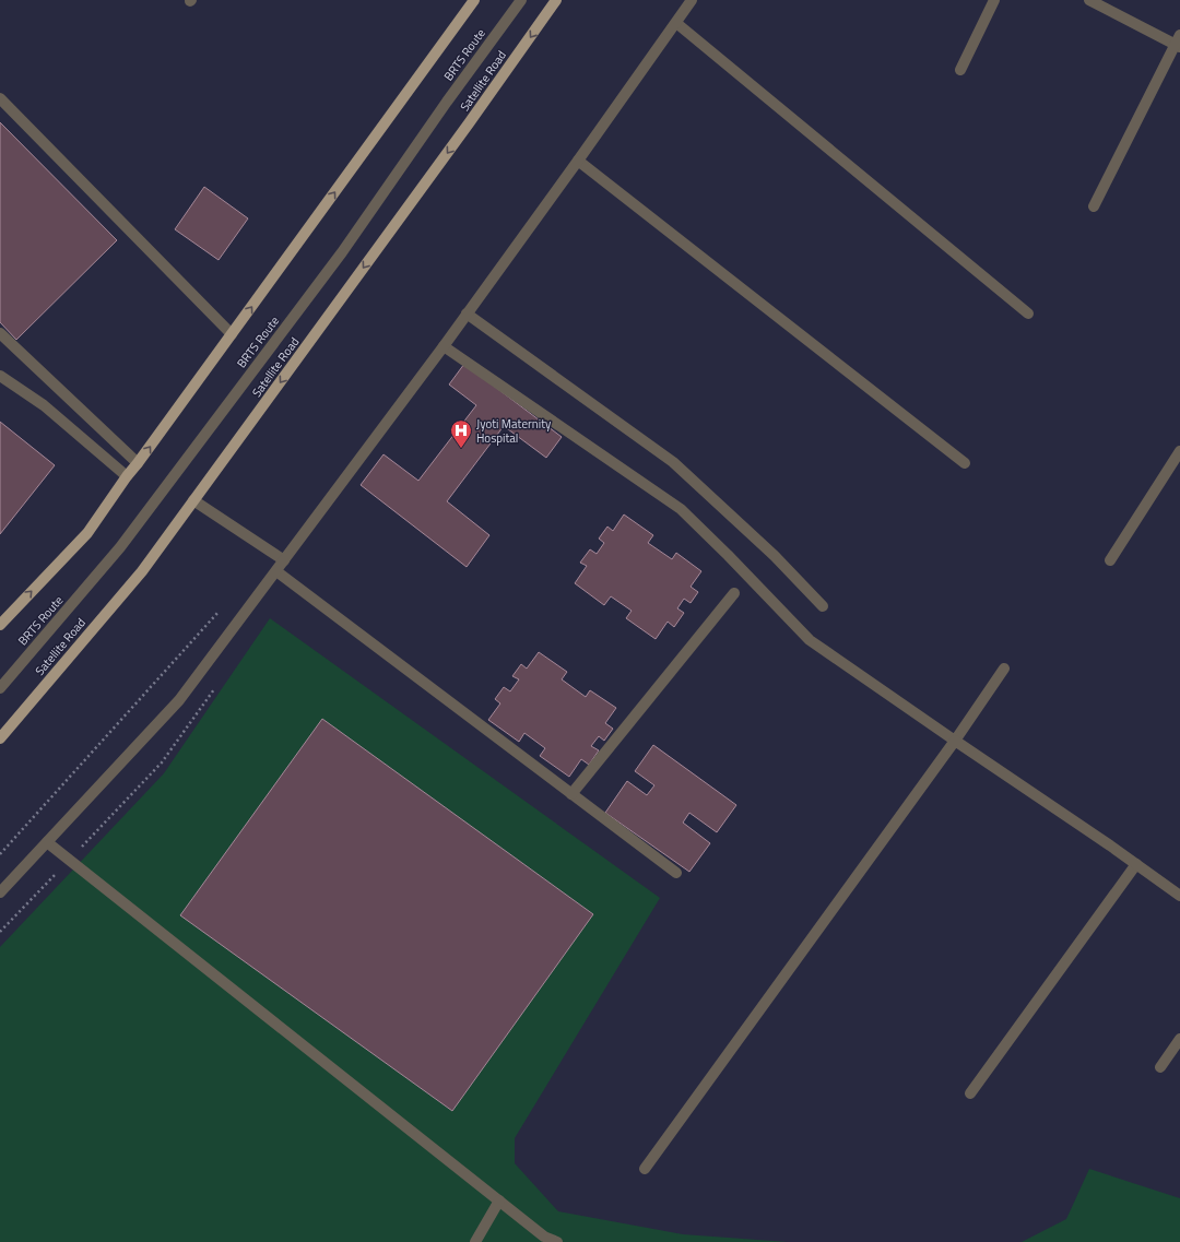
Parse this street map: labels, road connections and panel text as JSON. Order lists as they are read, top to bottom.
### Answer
{
  "streets": {
    "main road": ["Satellite Road"],
    "street": ["BRTS Route"]
  },
  "places": {
    "hospital": ["Jyoti Maternity Hospital"]
  }
}
